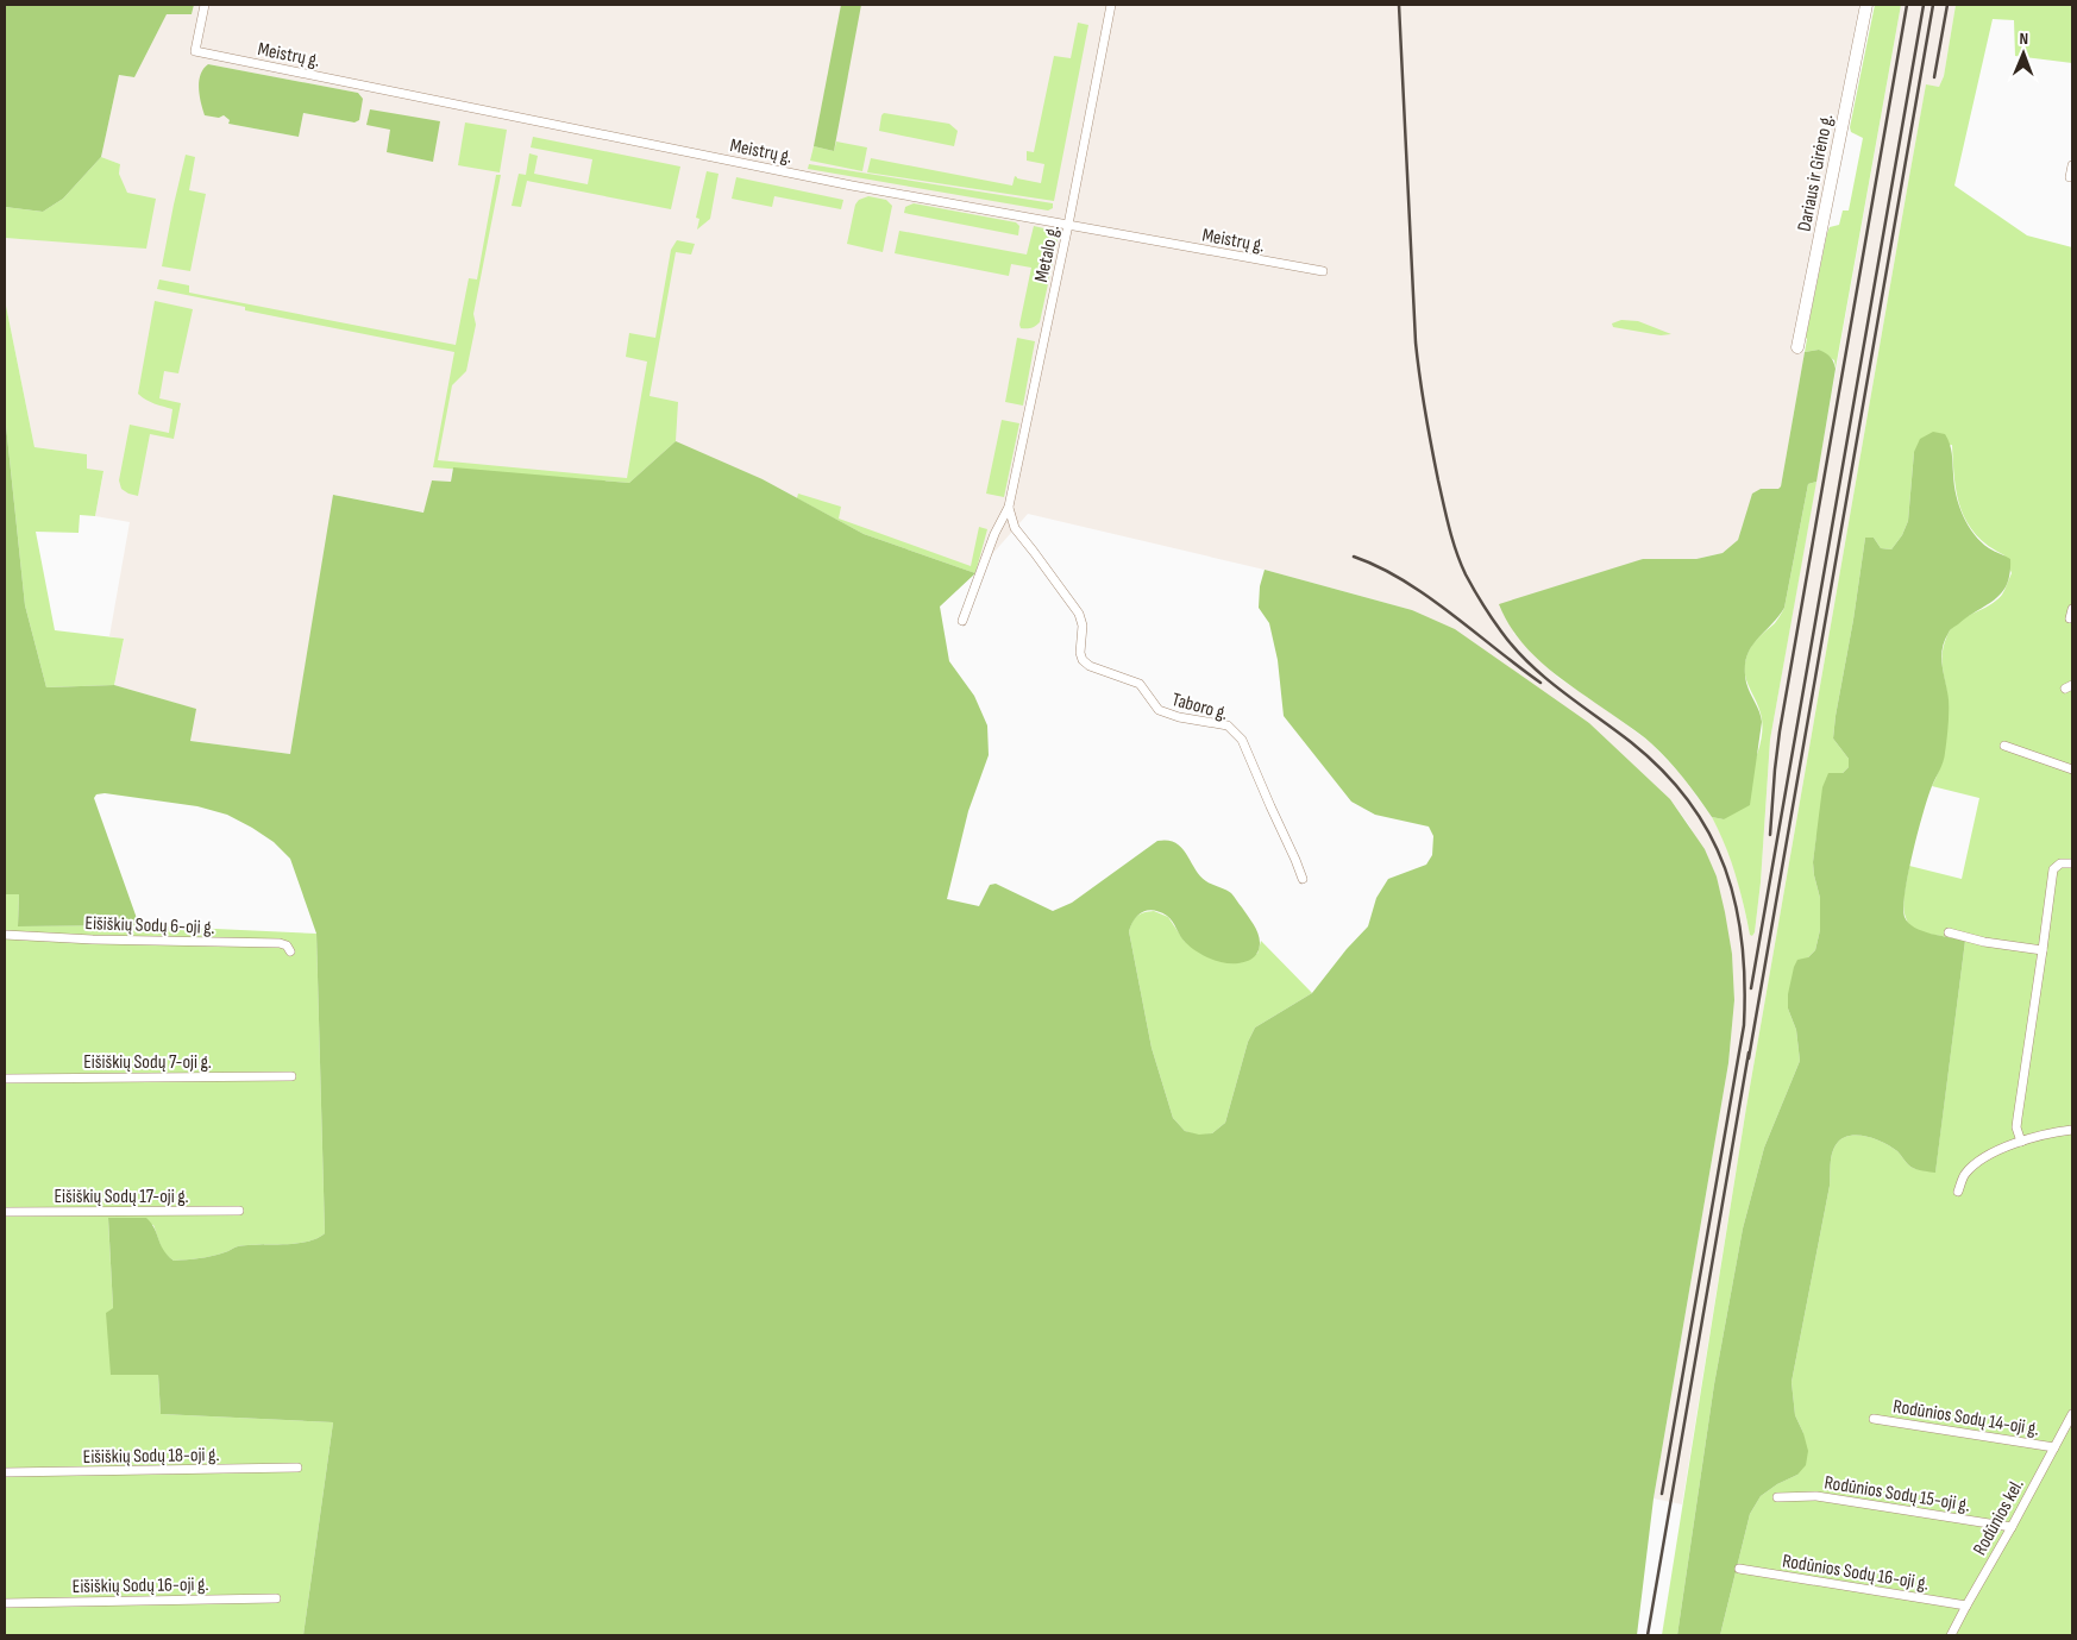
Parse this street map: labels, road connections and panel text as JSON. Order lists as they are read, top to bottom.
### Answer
{
  "streets": {
    "street": [
      "Meistrų g.",
      "Dariaus ir Girėno g.",
      "Metalo g.",
      "Taboro g.",
      "Eišiškių Sodų 6-oji g.",
      "Eišiškių Sodų 7-oji g.",
      "Eišiškių Sodų 17-oji g.",
      "Rodūnios Sodų 14-oji g.",
      "Eišiškių Sodų 18-oji g.",
      "Rodūnios Sodų 15-oji g.",
      "Rodūnios kel.",
      "Rodūnios Sodų 16-oji g.",
      "Eišiškių Sodų 16-oji g."
    ]
  },
  "crossings": [
    ["Meistrų g.", "Metalo g."],
    ["Metalo g.", "Taboro g."],
    ["Rodūnios Sodų 14-oji g.", "Rodūnios kel."],
    ["Rodūnios Sodų 15-oji g.", "Rodūnios kel."],
    ["Rodūnios kel.", "Rodūnios Sodų 16-oji g."]
  ],
  "north": "top"
}
